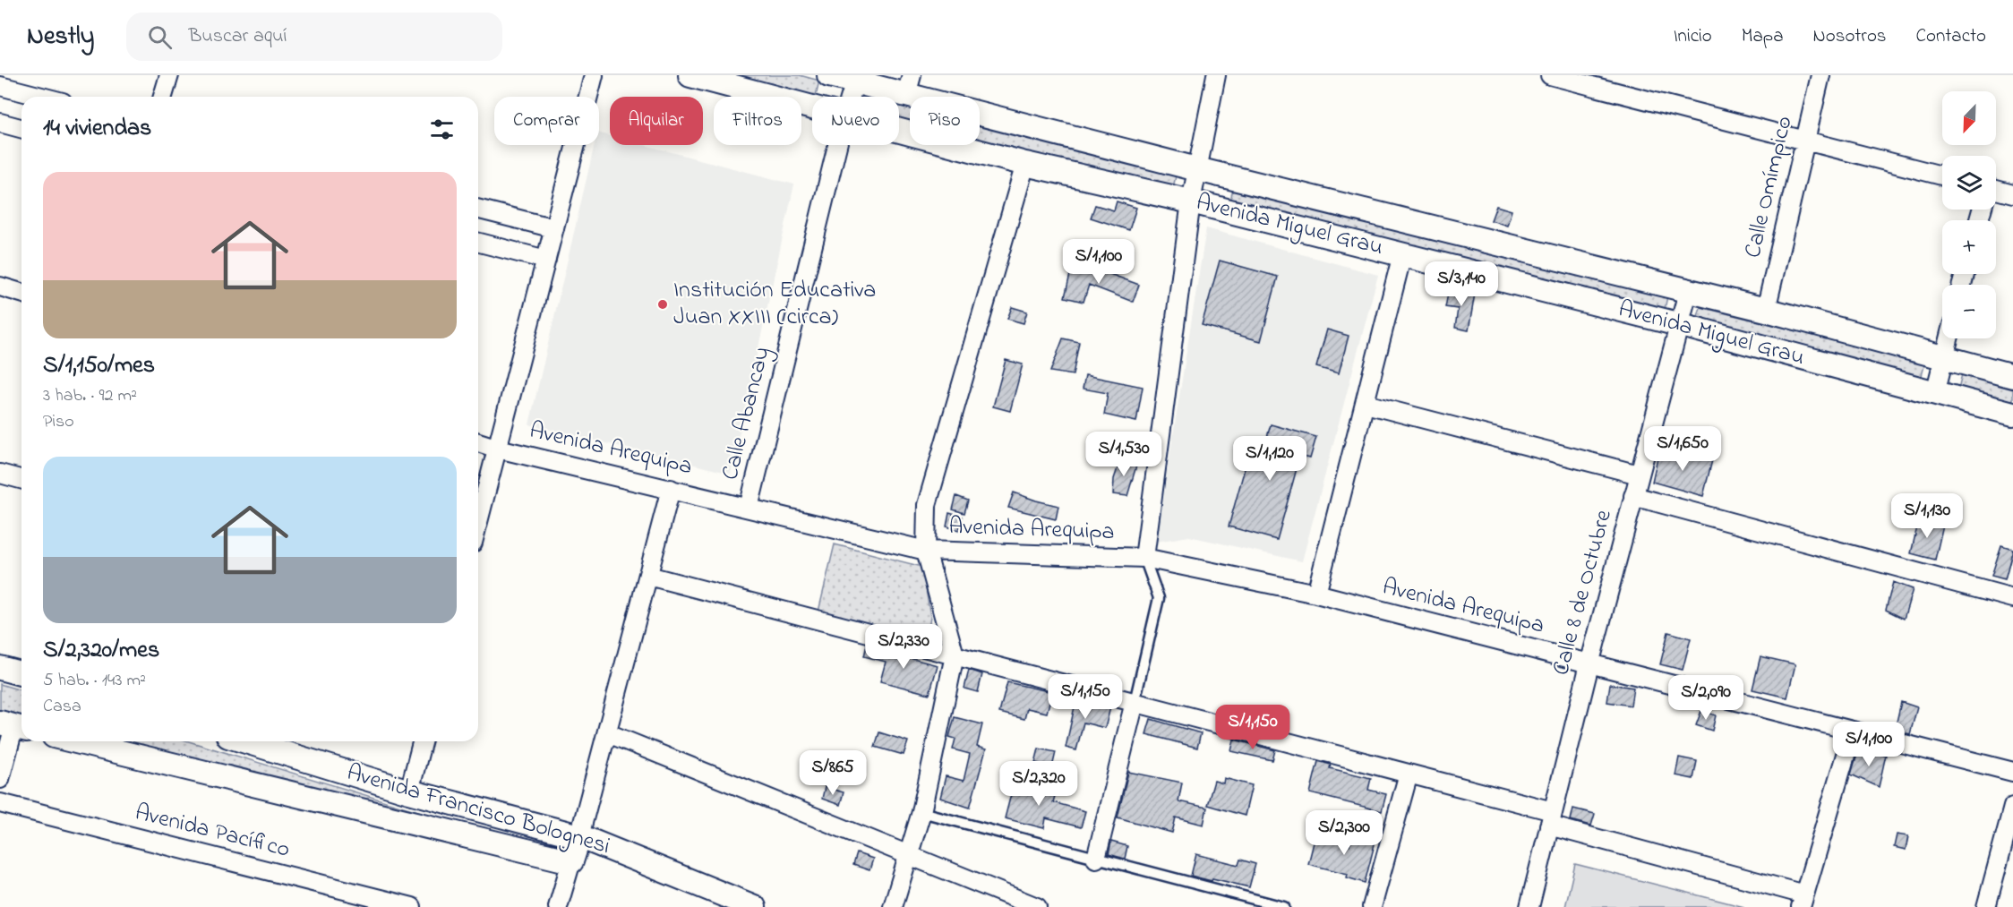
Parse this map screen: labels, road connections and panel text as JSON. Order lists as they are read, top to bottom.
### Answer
{
  "streets": {
    "street": [
      "Calle Omímpico",
      "Avenida Miguel Grau",
      "Calle Abancay",
      "Avenida Arequipa",
      "Calle 8 de Octubre",
      "Avenida Francisco Bolognesi",
      "Avenida Pacífico"
    ]
  },
  "crossings": [
    ["Calle Omímpico", "Avenida Miguel Grau"],
    ["Avenida Miguel Grau", "Calle Abancay"],
    ["Avenida Miguel Grau", "Calle 8 de Octubre"],
    ["Calle Abancay", "Avenida Arequipa"],
    ["Avenida Arequipa", "Calle 8 de Octubre"]
  ],
  "places": ["Institución Educativa Juan XXIII (circa)"],
  "north": "bottom left",
  "page": {
    "header": "Nestly",
    "search": "Buscar aquí",
    "nav": [
      "Inicio",
      "Mapa",
      "Nosotros",
      "Contacto"
    ],
    "map_buttons": ["+", "−"],
    "chip": [
      "Comprar",
      "Alquilar",
      "Filtros",
      "Nuevo",
      "Piso"
    ],
    "heading": "14 viviendas",
    "list": [
      {
        "name": "S/1,150/mes",
        "note": "3 hab. · 92 m² · Piso"
      },
      {
        "name": "S/2,320/mes",
        "note": "5 hab. · 143 m² · Casa"
      }
    ],
    "price": [
      "S/1,100",
      "S/3,140",
      "S/1,650",
      "S/1,530",
      "S/1,120",
      "S/1,130",
      "S/2,330",
      "S/1,150",
      "S/2,090",
      "S/1,150",
      "S/1,100",
      "S/865",
      "S/2,320",
      "S/2,300"
    ]
  }
}
